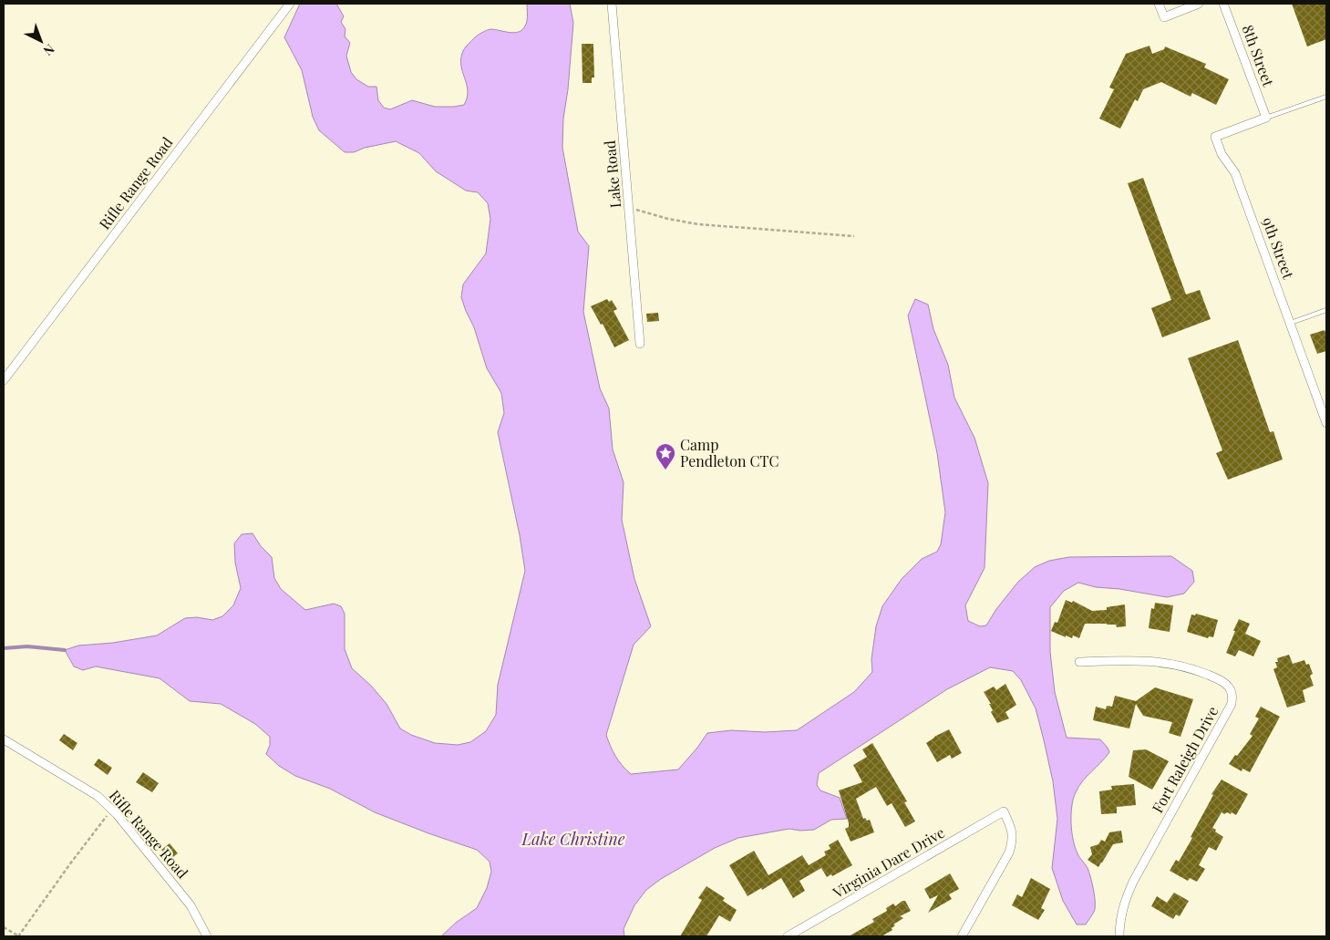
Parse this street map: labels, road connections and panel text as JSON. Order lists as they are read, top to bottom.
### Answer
{
  "streets": {
    "street": [
      "8th Street",
      "Lake Road",
      "Rifle Range Road",
      "9th Street",
      "Fort Raleigh Drive",
      "Virginia Dare Drive"
    ]
  },
  "crossings": [
    ["8th Street", "9th Street"]
  ],
  "water": ["Lake Christine"],
  "places": {
    "place": ["Camp Pendleton CTC"]
  },
  "north": "bottom right"
}
